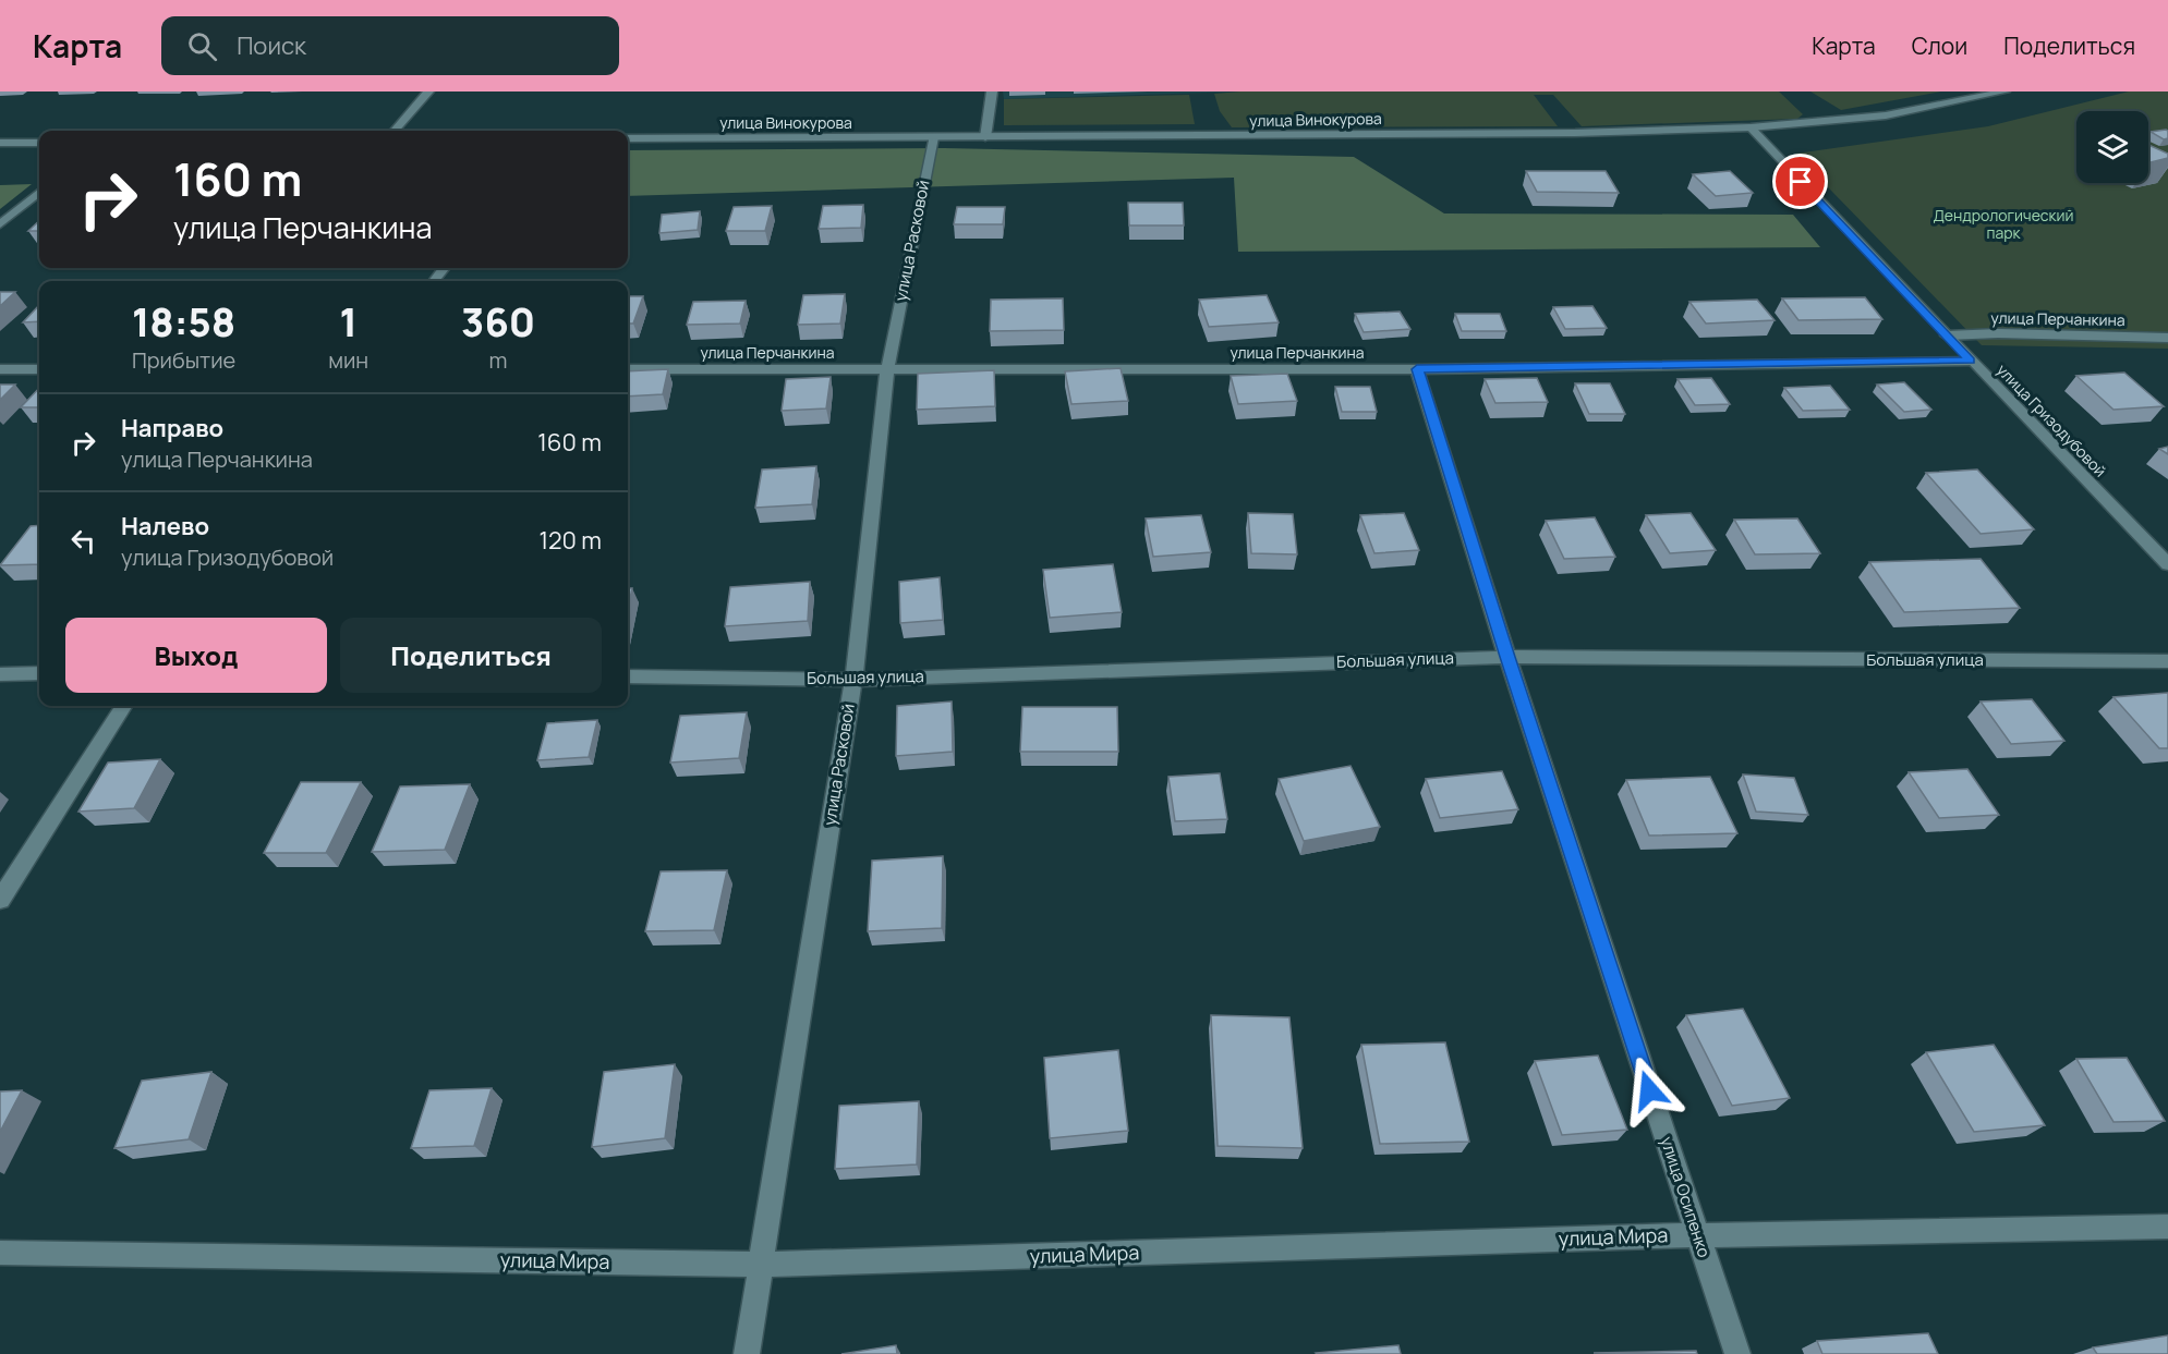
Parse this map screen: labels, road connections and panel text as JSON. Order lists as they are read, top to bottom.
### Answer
{
  "streets": {
    "street": [
      "улица Винокурова",
      "улица Расковой",
      "улица Перчанкина",
      "улица Гризодубовой",
      "Большая улица",
      "улица Осипенко",
      "улица Мира"
    ]
  },
  "crossings": [
    ["улица Винокурова", "улица Расковой"],
    ["улица Винокурова", "улица Гризодубовой"],
    ["улица Расковой", "улица Перчанкина"],
    ["улица Расковой", "Большая улица"],
    ["улица Расковой", "улица Мира"],
    ["улица Перчанкина", "улица Гризодубовой"],
    ["улица Перчанкина", "улица Осипенко"],
    ["Большая улица", "улица Осипенко"],
    ["улица Осипенко", "улица Мира"]
  ],
  "parks": ["Дендрологический парк"],
  "page": {
    "header": "Карта",
    "search": "Поиск",
    "nav": ["Карта", "Слои", "Поделиться"],
    "turn": ["160 m", "улица Перчанкина"],
    "eta": [
      "18:58",
      "Прибытие",
      "1",
      "мин",
      "360",
      "m"
    ],
    "list": [
      {
        "name": "Направо",
        "note": "улица Перчанкина",
        "value": "160 m"
      },
      {
        "name": "Налево",
        "note": "улица Гризодубовой",
        "value": "120 m"
      }
    ],
    "buttons": ["Выход", "Поделиться"]
  }
}
